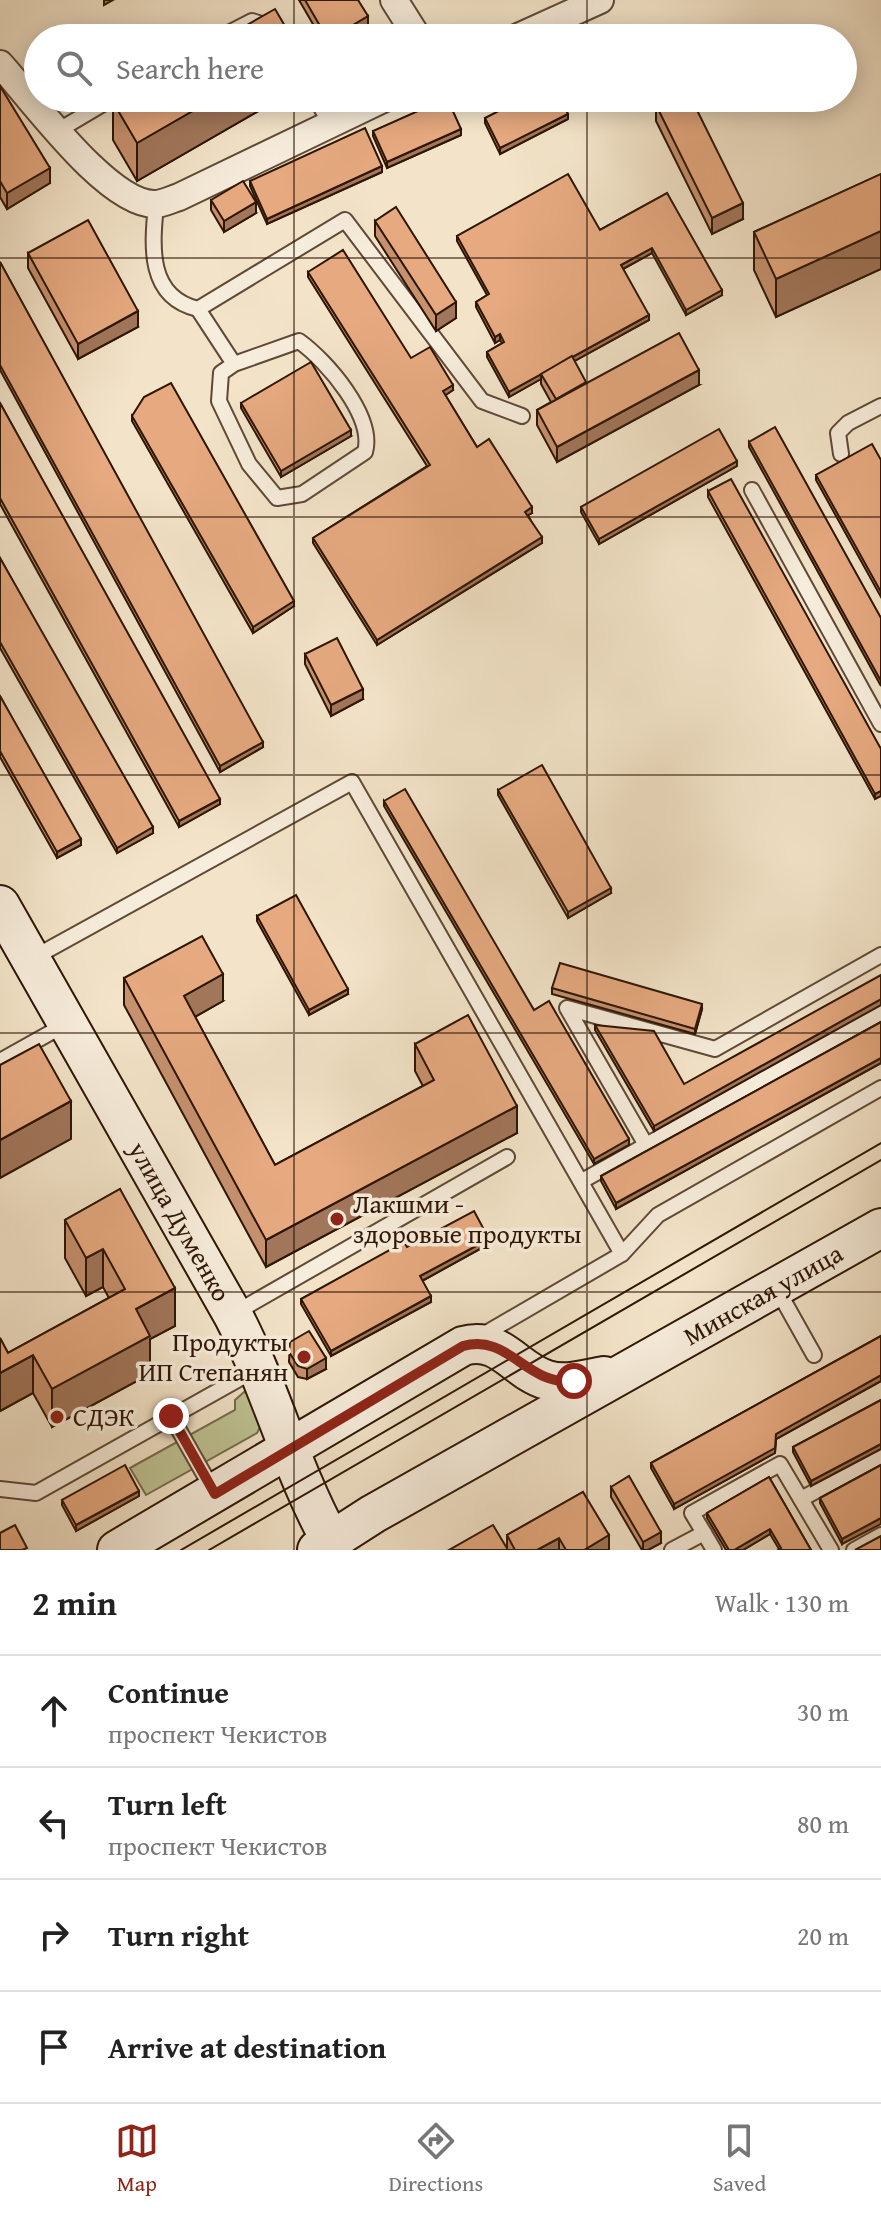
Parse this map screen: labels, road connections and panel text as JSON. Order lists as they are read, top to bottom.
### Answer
{
  "streets": {
    "main road": ["улица Думенко", "Минская улица"]
  },
  "places": ["Лакшми - здоровые продукты", "Продукты ИП Степанян", "СДЭК"],
  "page": {
    "search": "Search here",
    "heading": ["2 min", "Walk · 130 m"],
    "list": [
      ["Continue", "проспект Чекистов", "30 m"],
      ["Turn left", "проспект Чекистов", "80 m"],
      ["Turn right", "20 m"],
      "Arrive at destination"
    ],
    "nav": ["Map", "Directions", "Saved"]
  }
}
